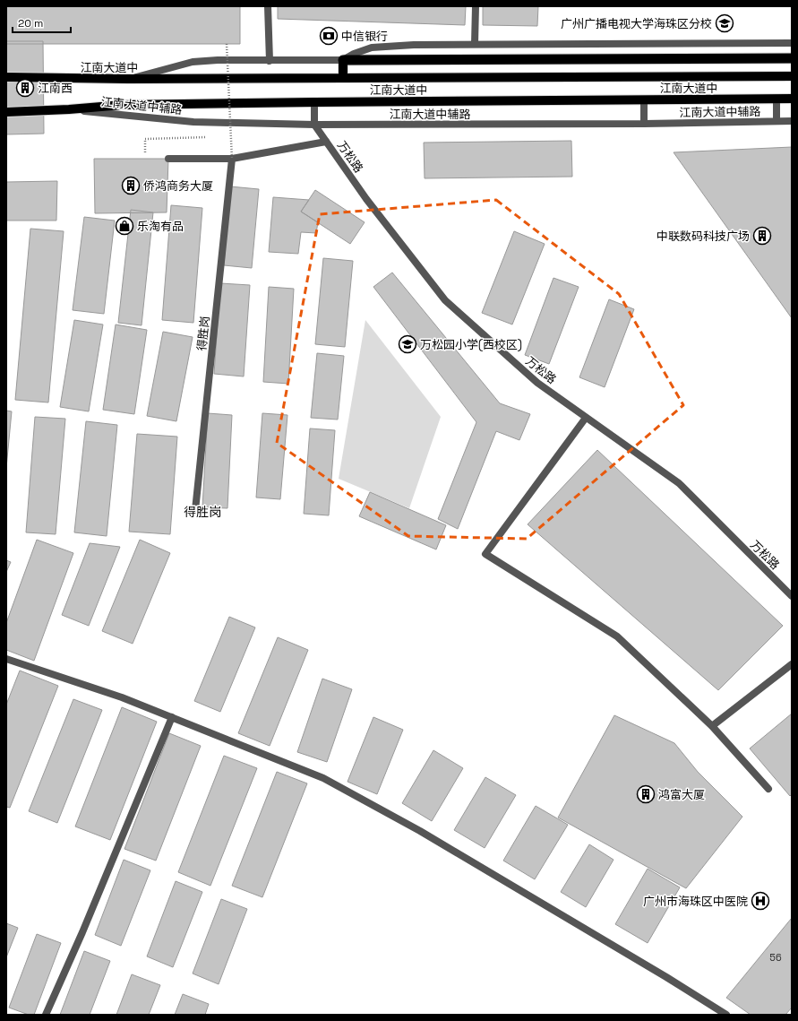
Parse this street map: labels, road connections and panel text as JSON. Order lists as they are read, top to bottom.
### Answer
{
  "streets": {
    "main road": ["江南大道中"],
    "street": ["江南大道中辅路", "万松路", "得胜岗"]
  },
  "crossings": [
    ["江南大道中", "江南大道中辅路"],
    ["江南大道中辅路", "万松路"]
  ],
  "districts": ["得胜岗"],
  "places": {
    "school or university": ["广州广播电视大学海珠区分校", "万松园小学(西校区)"],
    "bank": ["中信银行"],
    "building": [
      "江南西",
      "侨鸿商务大厦",
      "中联数码科技广场",
      "鸿富大厦"
    ],
    "shop": ["乐淘有品"],
    "hospital": ["广州市海珠区中医院"]
  },
  "house_numbers": ["56"],
  "scale_bar": "20 m"
}
